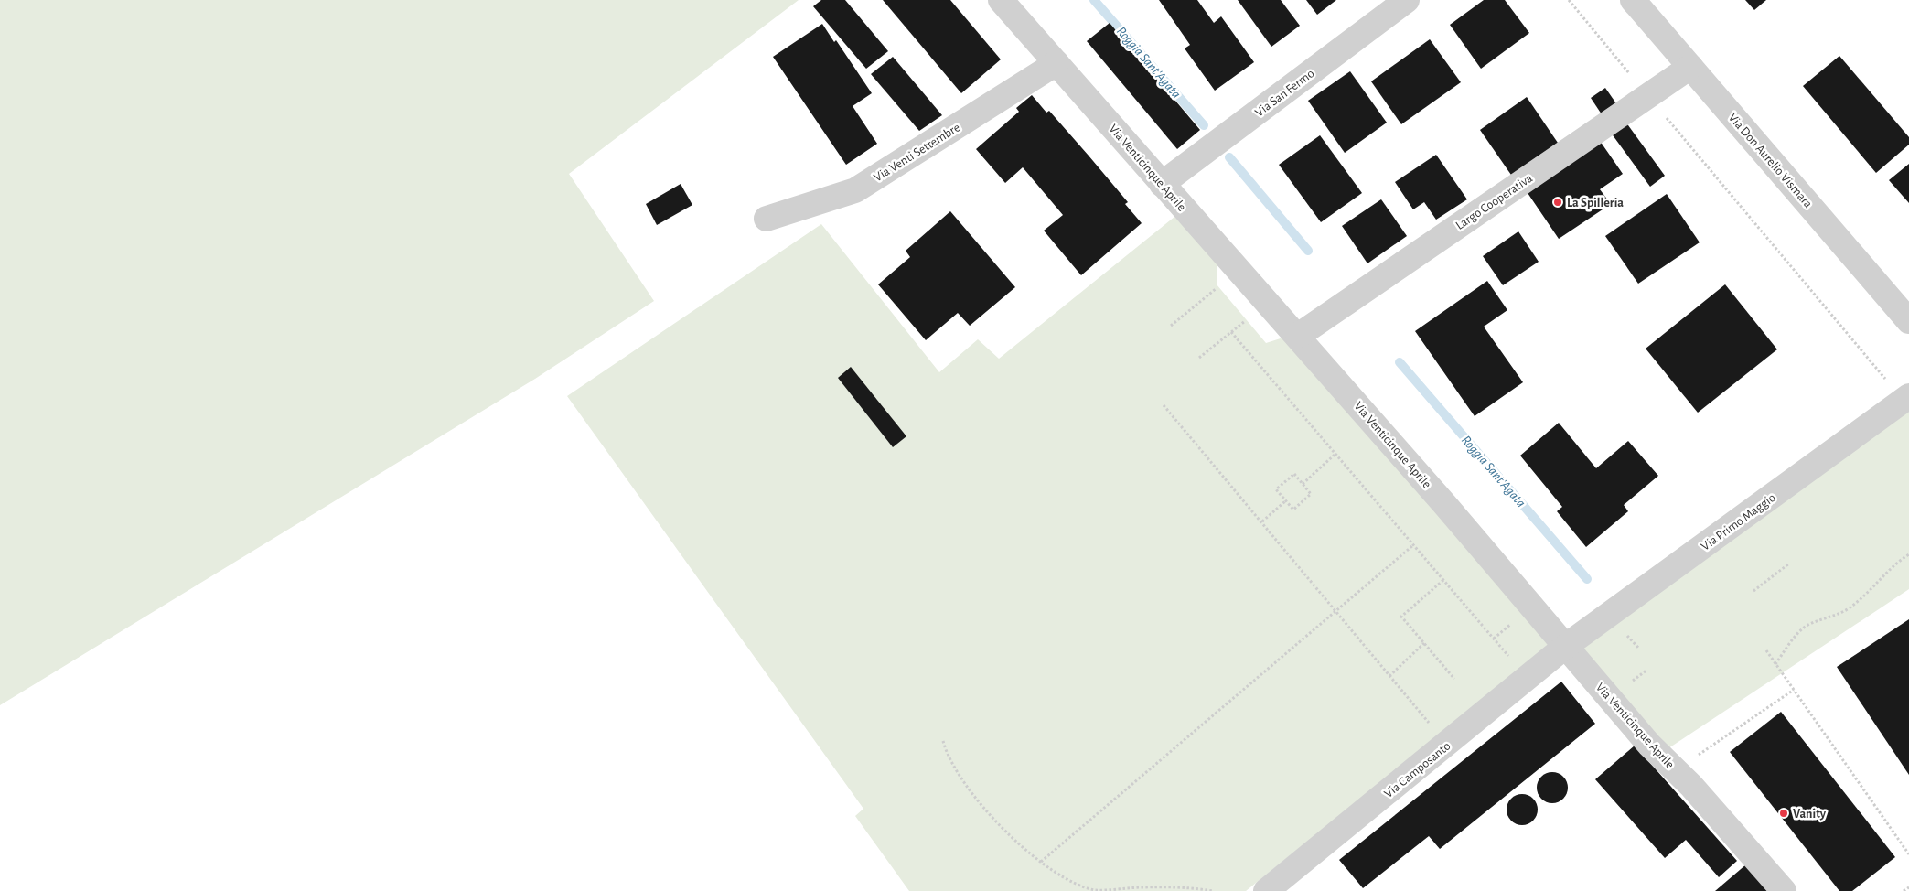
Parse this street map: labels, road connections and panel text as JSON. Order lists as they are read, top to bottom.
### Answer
{
  "streets": {
    "street": [
      "Via San Fermo",
      "Via Venti Settembre",
      "Via Don Aurelio Vismara",
      "Via Venticinque Aprile",
      "Largo Cooperativa",
      "Via Primo Maggio",
      "Via Camposanto"
    ]
  },
  "crossings": [
    ["Via San Fermo", "Via Venticinque Aprile"],
    ["Via Venti Settembre", "Via Venticinque Aprile"],
    ["Via Don Aurelio Vismara", "Largo Cooperativa"],
    ["Via Venticinque Aprile", "Largo Cooperativa"],
    ["Via Venticinque Aprile", "Via Primo Maggio"],
    ["Via Venticinque Aprile", "Via Camposanto"],
    ["Via Primo Maggio", "Via Camposanto"]
  ],
  "water": ["Roggia Sant'Agata"],
  "places": ["La Spilleria", "Vanity"]
}
